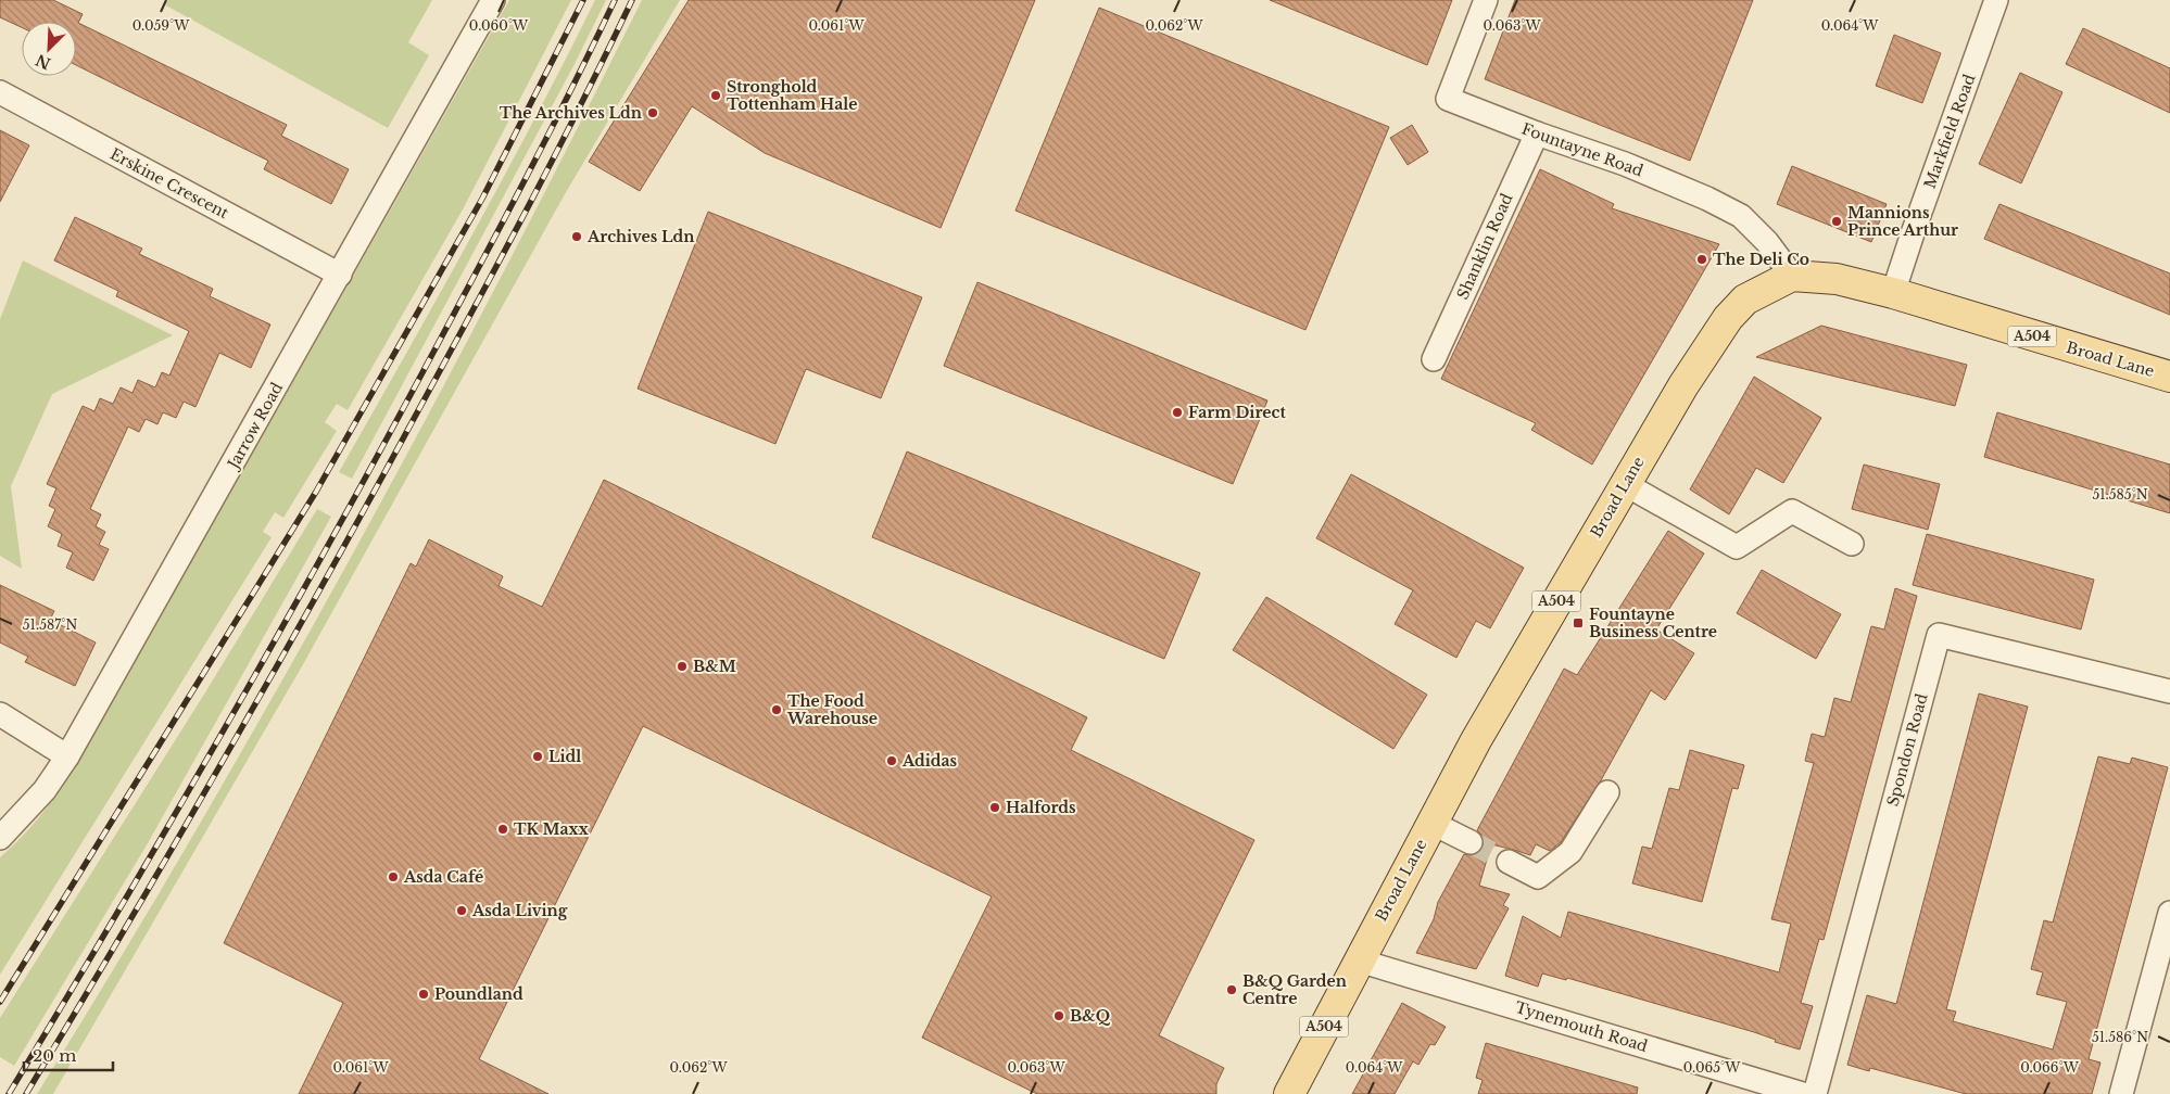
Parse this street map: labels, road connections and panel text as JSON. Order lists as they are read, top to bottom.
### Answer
{
  "streets": {
    "main road": ["A504", "Broad Lane"],
    "street": [
      "Markfield Road",
      "Fountayne Road",
      "Erskine Crescent",
      "Shanklin Road",
      "Jarrow Road",
      "Spondon Road",
      "Tynemouth Road"
    ]
  },
  "crossings": [
    ["Markfield Road", "Broad Lane"],
    ["Fountayne Road", "Shanklin Road"],
    ["Fountayne Road", "Broad Lane"],
    ["Erskine Crescent", "Jarrow Road"],
    ["Broad Lane", "Tynemouth Road"]
  ],
  "places": {
    "other": [
      "Stronghold Tottenham Hale",
      "The Archives Ldn",
      "Mannions Prince Arthur",
      "Archives Ldn",
      "The Deli Co",
      "Farm Direct",
      "B&M",
      "The Food Warehouse",
      "Lidl",
      "Adidas",
      "Halfords",
      "TK Maxx",
      "Asda Café",
      "Asda Living",
      "B&Q Garden Centre",
      "Poundland",
      "B&Q"
    ],
    "transit": ["Fountayne Business Centre"]
  },
  "scale_bar": "20 m",
  "north": "bottom left",
  "coordinates": [
    "0.059°W",
    "0.060°W",
    "0.061°W",
    "0.062°W",
    "0.063°W",
    "0.064°W",
    "51.585°N",
    "51.587°N",
    "51.586°N",
    "0.065°W",
    "0.066°W"
  ]
}
